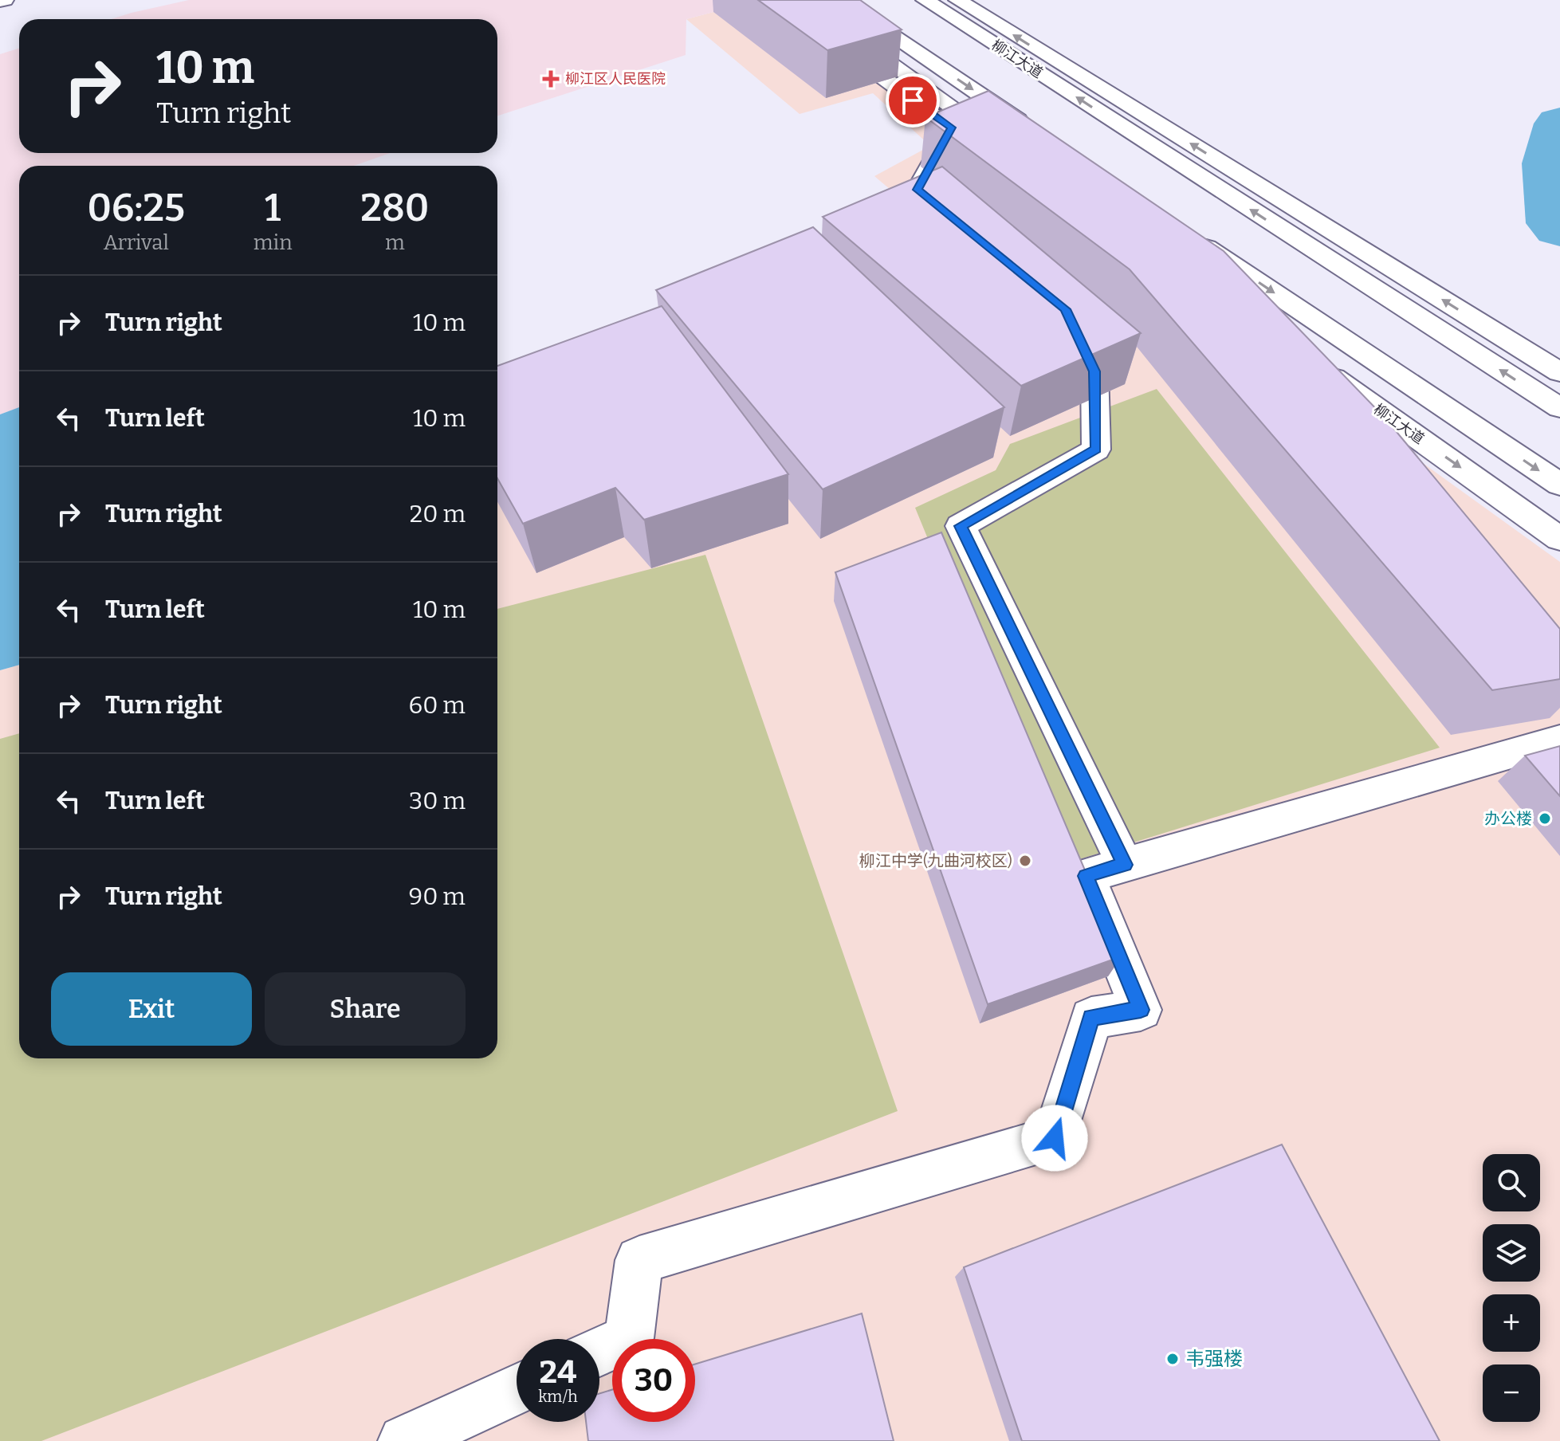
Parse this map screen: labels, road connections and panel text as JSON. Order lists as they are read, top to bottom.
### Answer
{
  "streets": {
    "street": ["柳江大道"]
  },
  "places": {
    "health": ["柳江区人民医院"],
    "other": ["办公楼", "柳江中学(九曲河校区)", "韦强楼"]
  },
  "page": {
    "turn": ["10 m", "Turn right"],
    "eta": [
      "06:25",
      "Arrival",
      "1",
      "min",
      "280",
      "m"
    ],
    "list": [
      {
        "name": "Turn right",
        "value": "10 m"
      },
      {
        "name": "Turn left",
        "value": "10 m"
      },
      {
        "name": "Turn right",
        "value": "20 m"
      },
      {
        "name": "Turn left",
        "value": "10 m"
      },
      {
        "name": "Turn right",
        "value": "60 m"
      },
      {
        "name": "Turn left",
        "value": "30 m"
      },
      {
        "name": "Turn right",
        "value": "90 m"
      }
    ],
    "buttons": ["Exit", "Share"],
    "map_buttons": ["+", "−"],
    "speed": "24 km/h",
    "limit": "30"
  }
}
